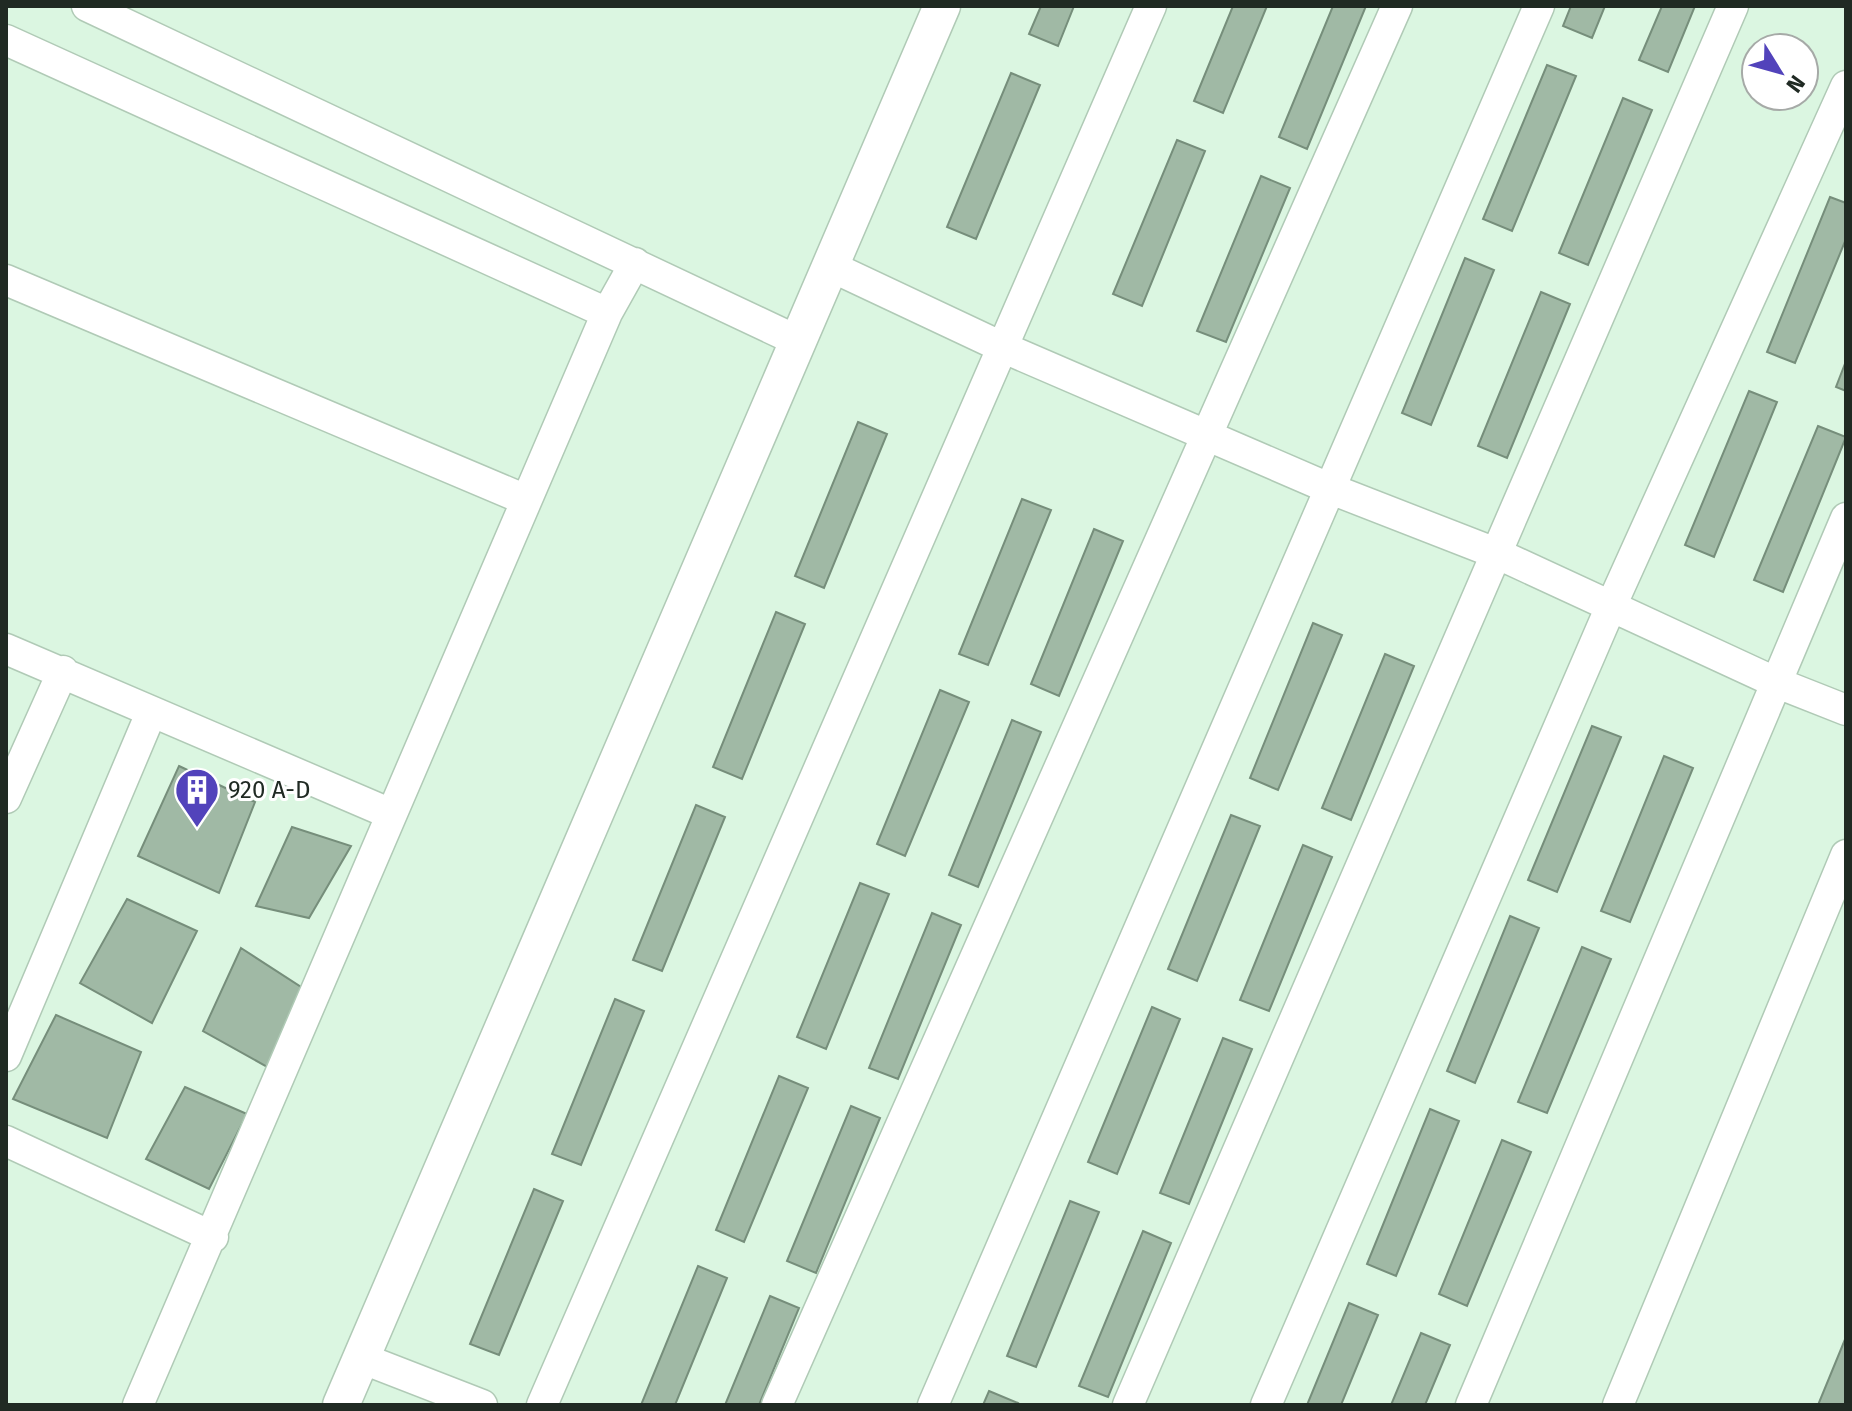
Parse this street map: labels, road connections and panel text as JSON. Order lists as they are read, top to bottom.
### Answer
{
  "places": {
    "building": ["920 A-D"]
  },
  "north": "bottom right"
}
